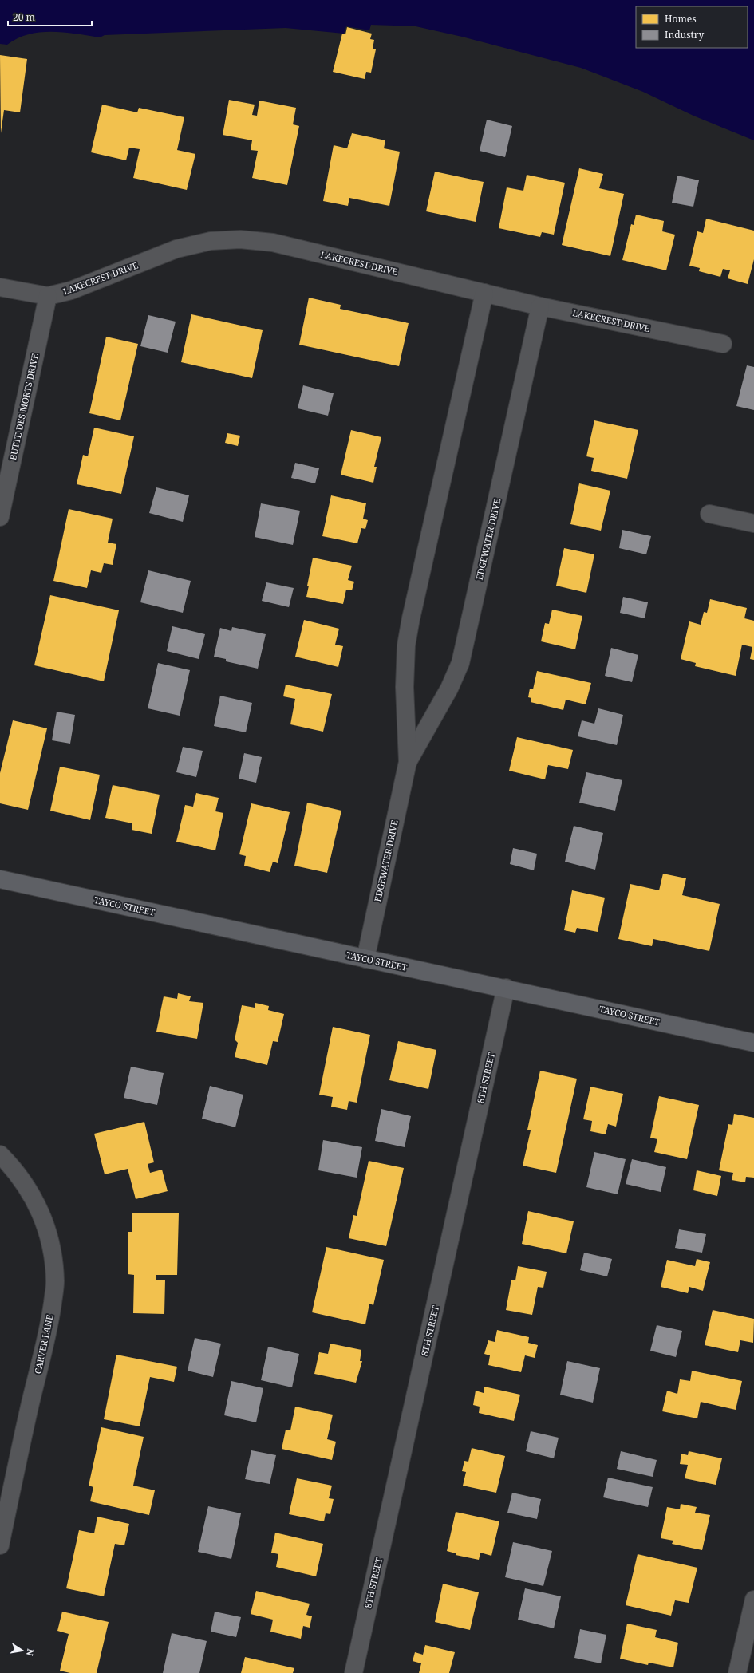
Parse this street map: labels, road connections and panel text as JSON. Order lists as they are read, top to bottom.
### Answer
{
  "streets": {
    "street": [
      "LAKECREST DRIVE",
      "BUTTE DES MORTS DRIVE",
      "EDGEWATER DRIVE",
      "TAYCO STREET",
      "8TH STREET",
      "CARVER LANE"
    ]
  },
  "crossings": [
    ["LAKECREST DRIVE", "BUTTE DES MORTS DRIVE"],
    ["LAKECREST DRIVE", "EDGEWATER DRIVE"],
    ["EDGEWATER DRIVE", "TAYCO STREET"],
    ["TAYCO STREET", "8TH STREET"]
  ],
  "legend": ["Homes", "Industry"],
  "scale_bar": "20 m",
  "north": "right"
}
